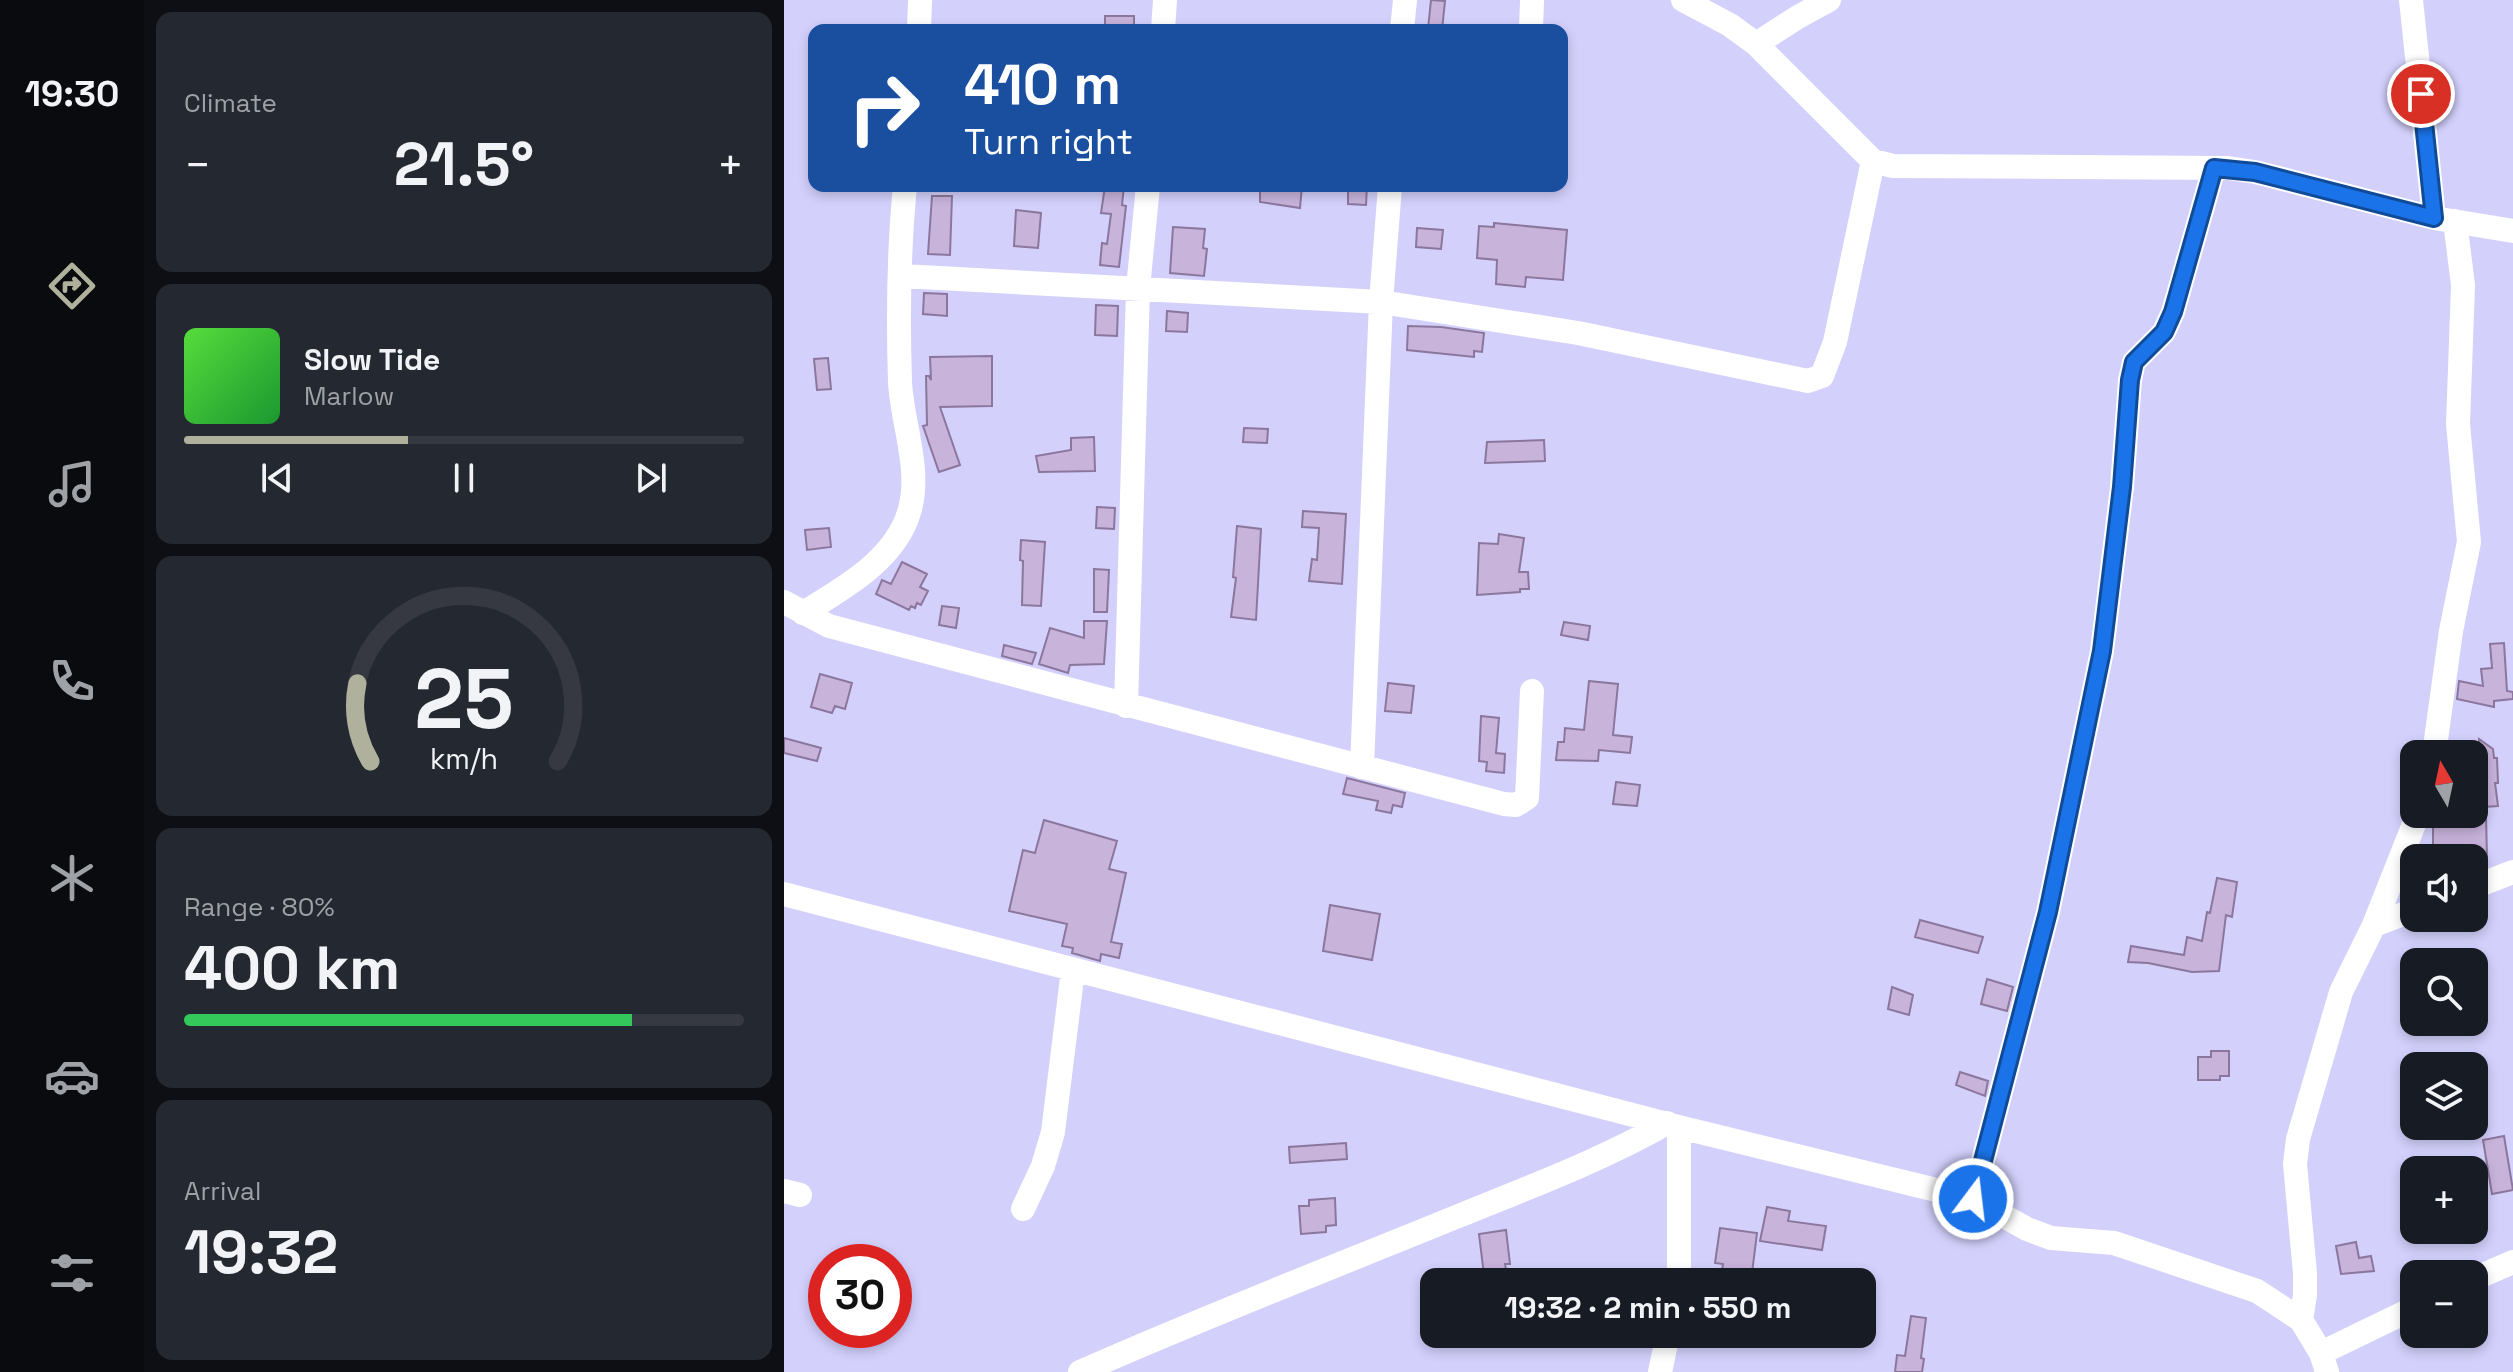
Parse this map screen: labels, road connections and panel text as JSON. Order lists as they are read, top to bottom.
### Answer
{
  "north": "top",
  "page": {
    "tabs": "19:30",
    "tile": [
      "Climate",
      ["Range · 80%", "400 km"],
      ["Arrival", "19:32"]
    ],
    "turn": ["410 m", "Turn right"],
    "heat": ["−", "21.5°", "+"],
    "song": ["Slow Tide", "Marlow"],
    "map_buttons": ["+", "−"],
    "limit": "30",
    "trip": "19:32 · 2 min · 550 m",
    "gauge": ["25", "km/h"]
  }
}
